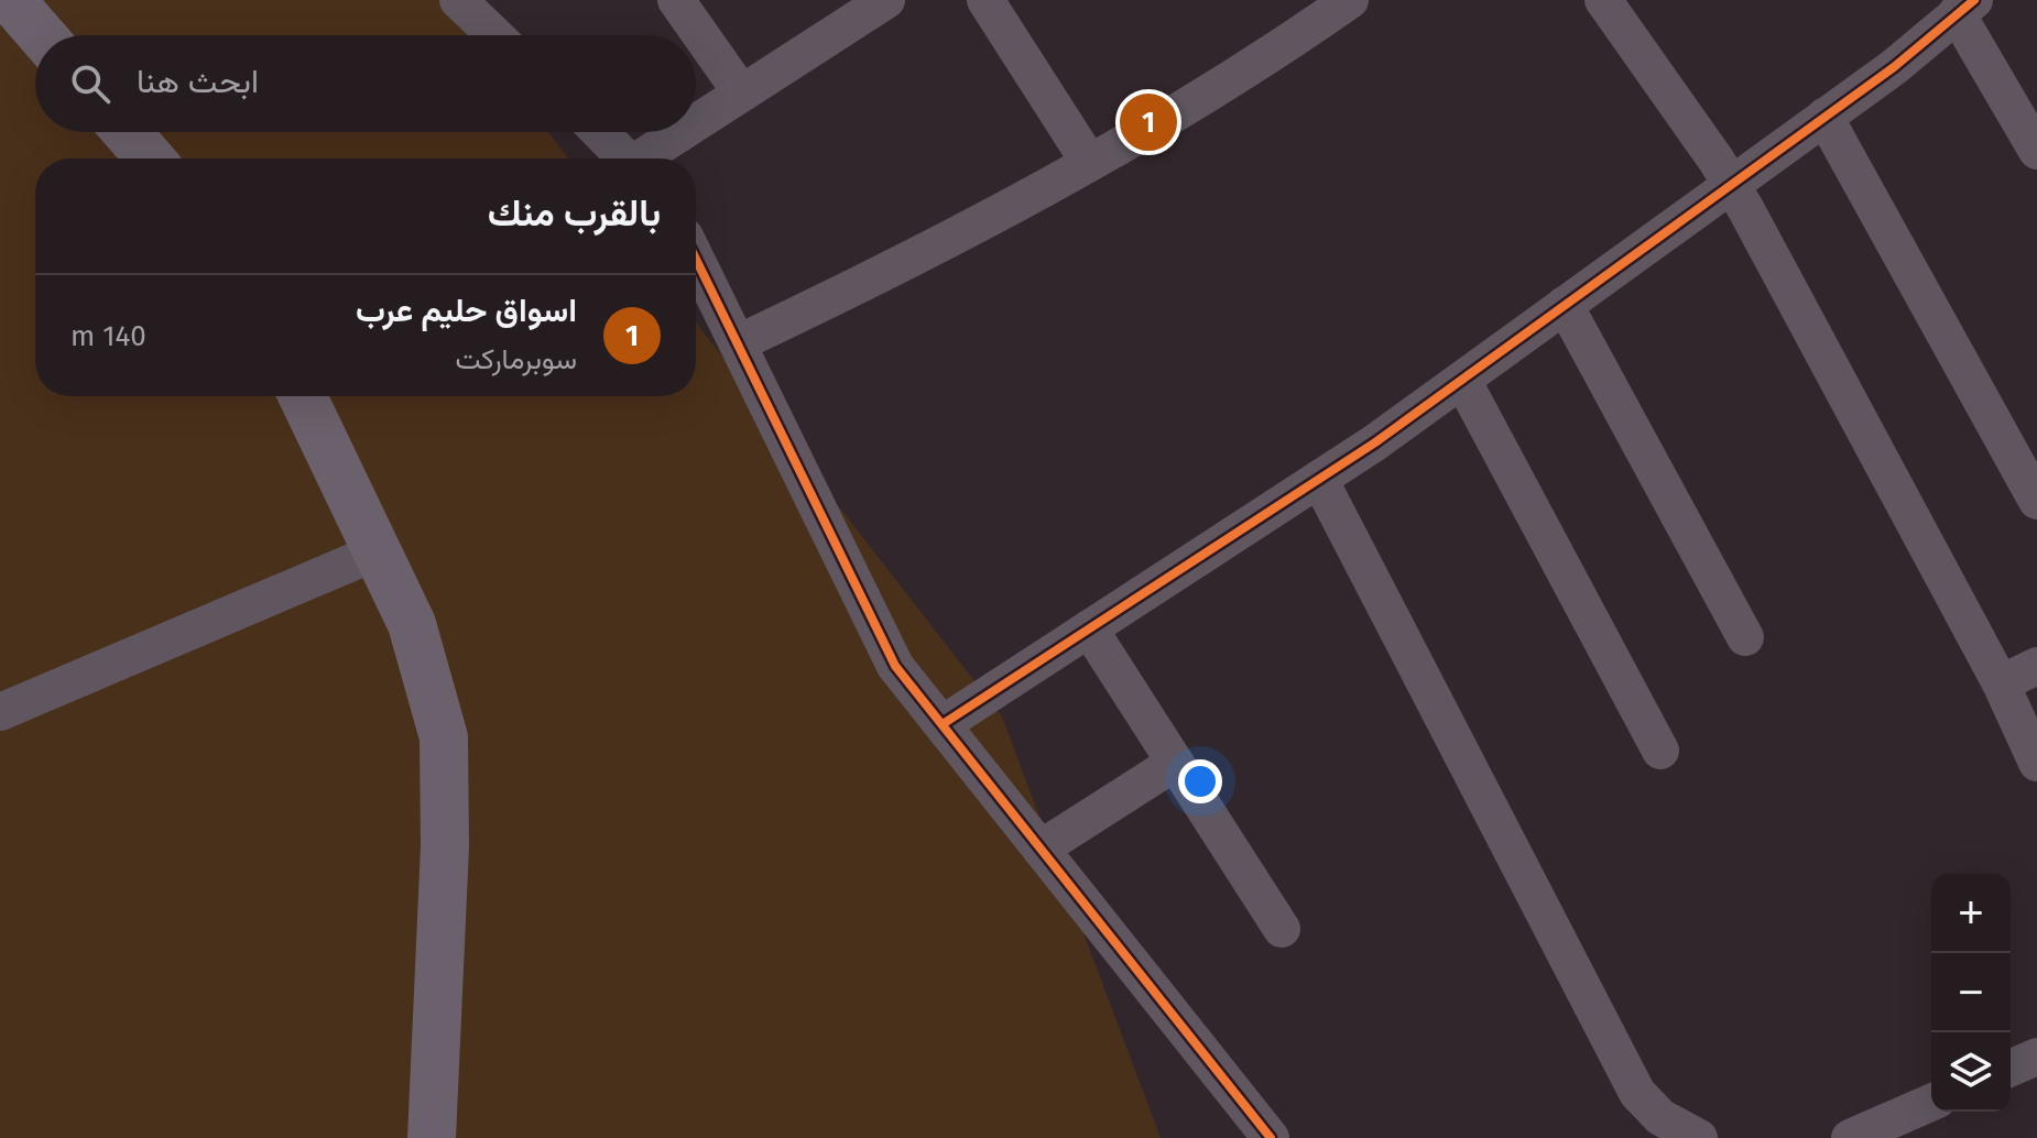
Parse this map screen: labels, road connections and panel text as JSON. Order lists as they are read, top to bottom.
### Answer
{
  "page": {
    "search": "ابحث هنا",
    "pins": "1",
    "heading": "بالقرب منك",
    "list": [
      {
        "mark": "1",
        "name": "اسواق حليم عرب",
        "note": "سوبرماركت",
        "value": "140 m"
      }
    ],
    "map_buttons": ["+", "−"]
  }
}
